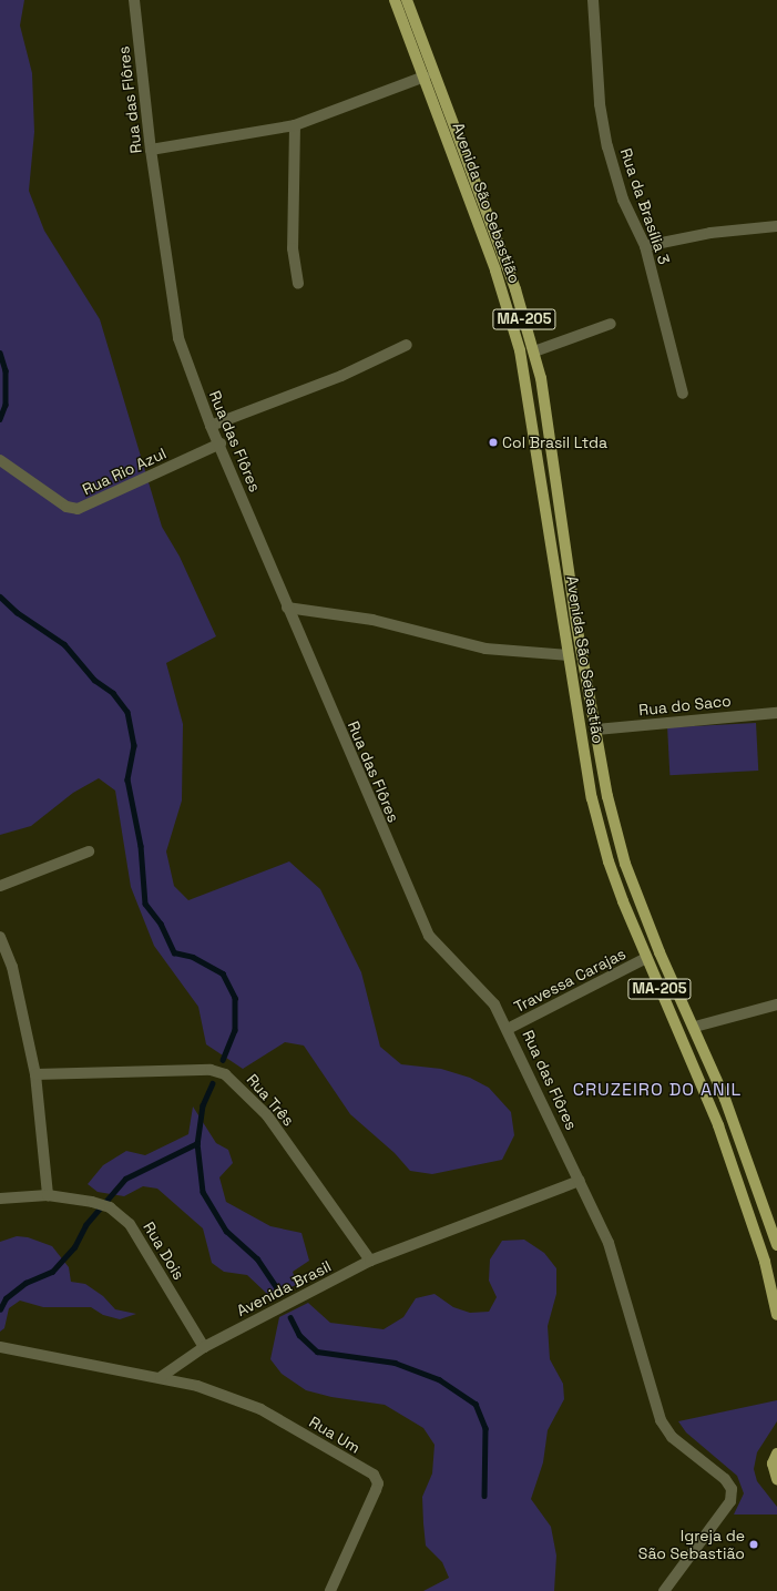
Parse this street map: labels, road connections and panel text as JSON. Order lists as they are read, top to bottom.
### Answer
{
  "streets": {
    "main road": ["Avenida São Sebastião", "MA-205"],
    "street": [
      "Rua das Flôres",
      "Rua da Brasília 3",
      "Rua Rio Azul",
      "Rua do Saco",
      "Travessa Carajas",
      "Rua Três",
      "Rua Dois",
      "Avenida Brasil",
      "Rua Um"
    ]
  },
  "crossings": [
    ["Rua das Flôres", "Rua Rio Azul"],
    ["Rua das Flôres", "Travessa Carajas"],
    ["Rua das Flôres", "Avenida Brasil"],
    ["Avenida São Sebastião", "Rua do Saco"],
    ["Avenida São Sebastião", "Travessa Carajas"],
    ["Rua Três", "Avenida Brasil"],
    ["Rua Dois", "Avenida Brasil"],
    ["Avenida Brasil", "Rua Um"]
  ],
  "districts": ["CRUZEIRO DO ANIL"],
  "places": ["Col Brasil Ltda", "Igreja de São Sebastião"]
}
